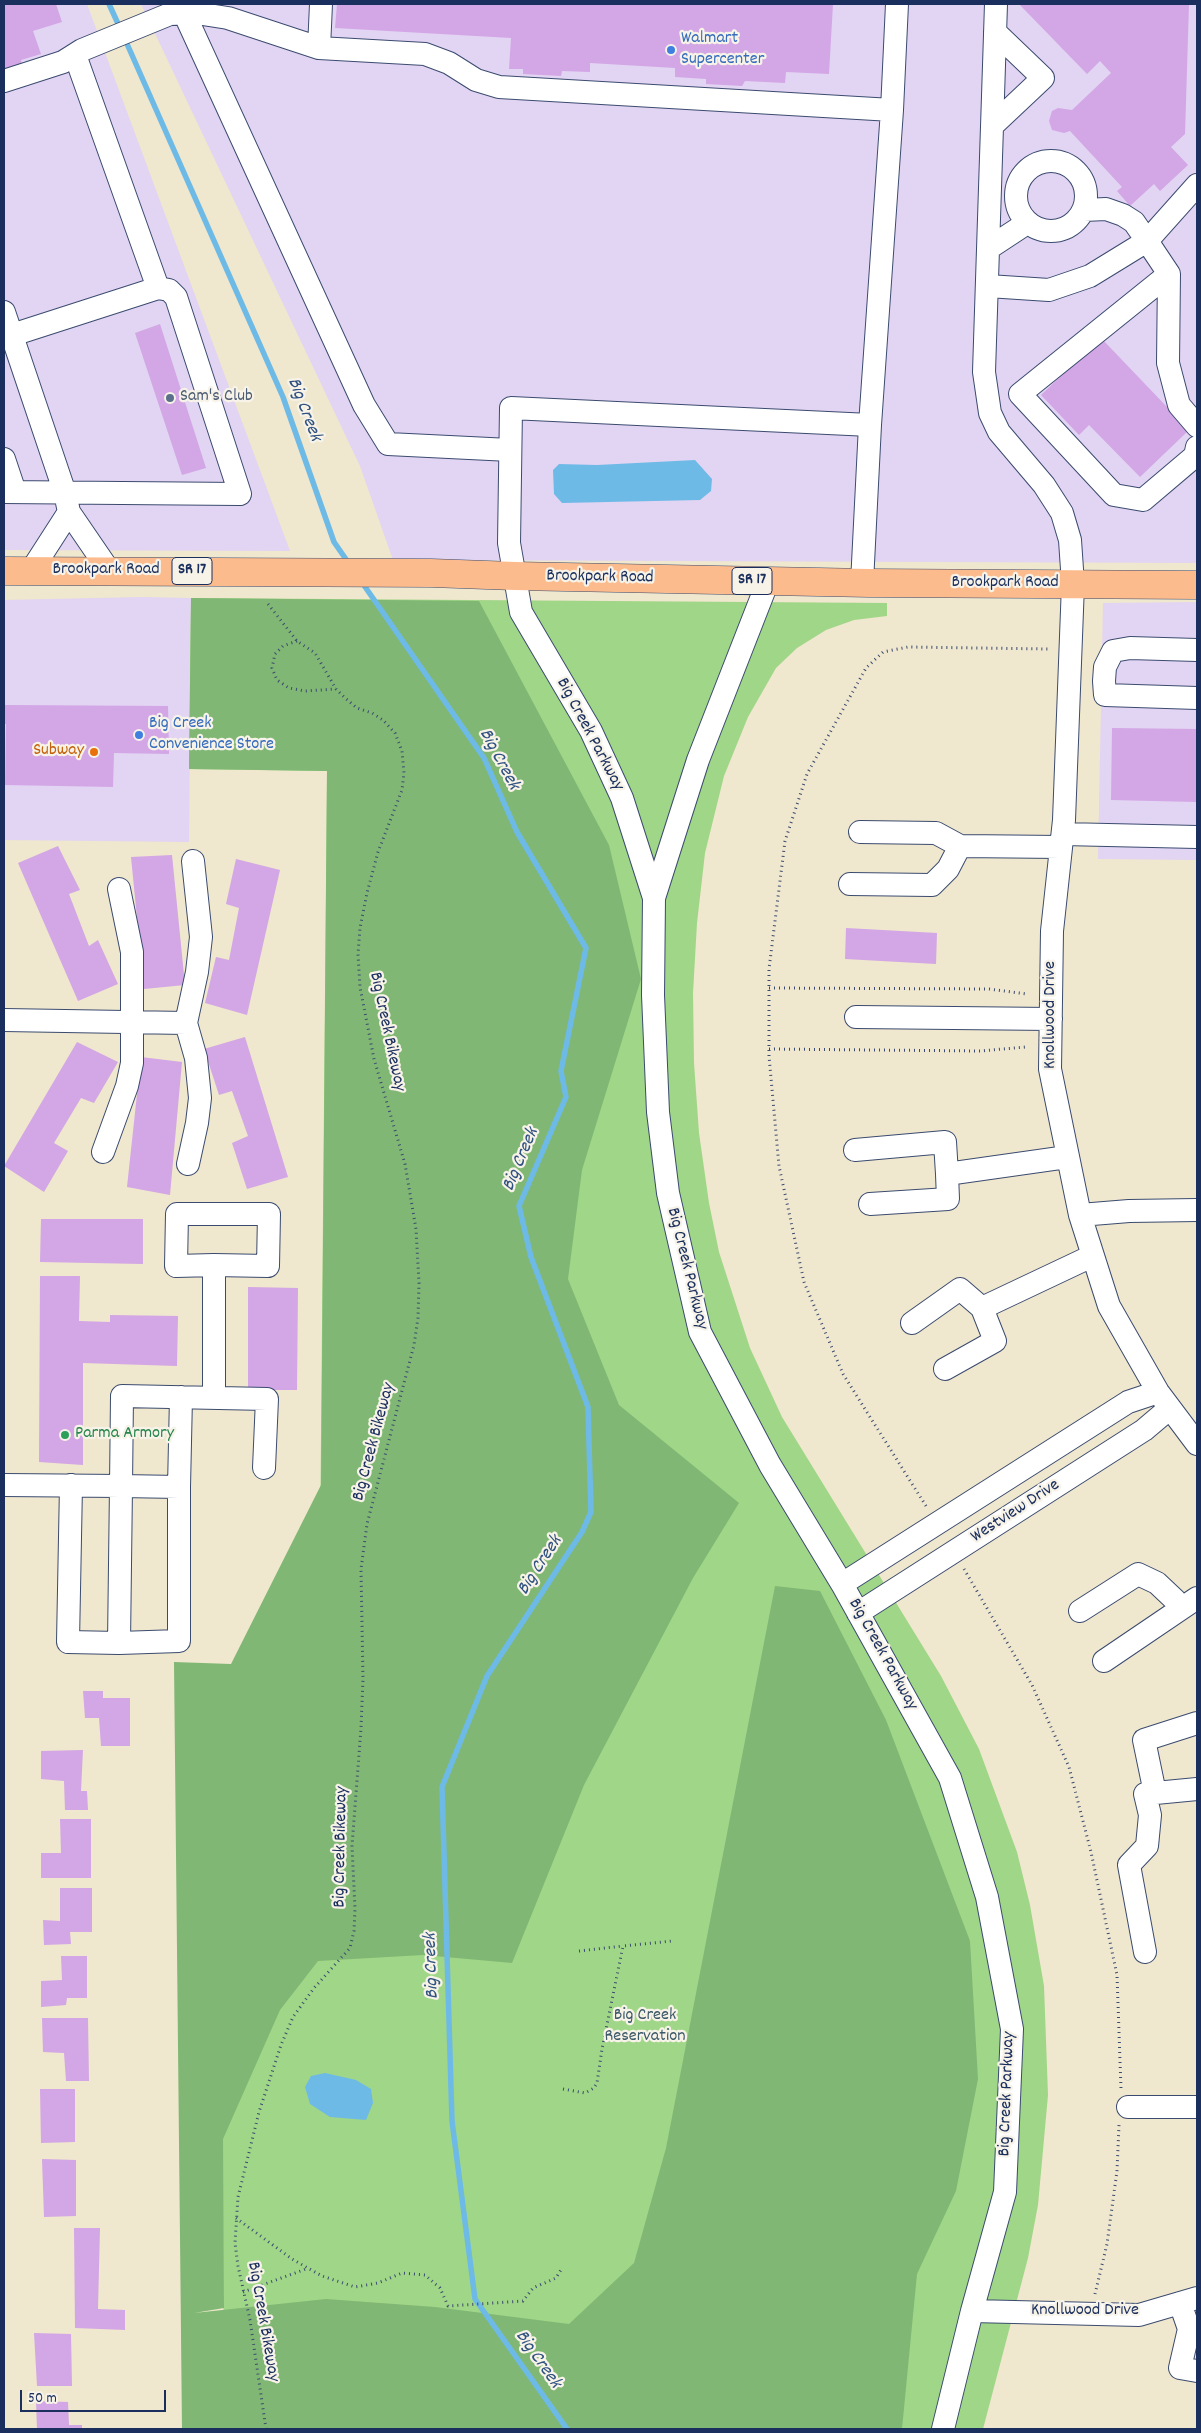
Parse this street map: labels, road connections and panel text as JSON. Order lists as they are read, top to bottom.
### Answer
{
  "streets": {
    "main road": ["Brookpark Road", "SR 17"],
    "street": ["Big Creek Parkway", "Knollwood Drive", "Westview Drive"],
    "path": ["Big Creek Bikeway"]
  },
  "crossings": [
    ["Brookpark Road", "Big Creek Parkway"],
    ["Brookpark Road", "Knollwood Drive"],
    ["Big Creek Parkway", "Knollwood Drive"],
    ["Big Creek Parkway", "Westview Drive"],
    ["Knollwood Drive", "Westview Drive"]
  ],
  "water": ["Big Creek"],
  "parks": ["Big Creek Reservation"],
  "places": [
    "Walmart Supercenter",
    "Sam's Club",
    "Big Creek Convenience Store",
    "Subway",
    "Parma Armory"
  ],
  "scale_bar": "50 m"
}
